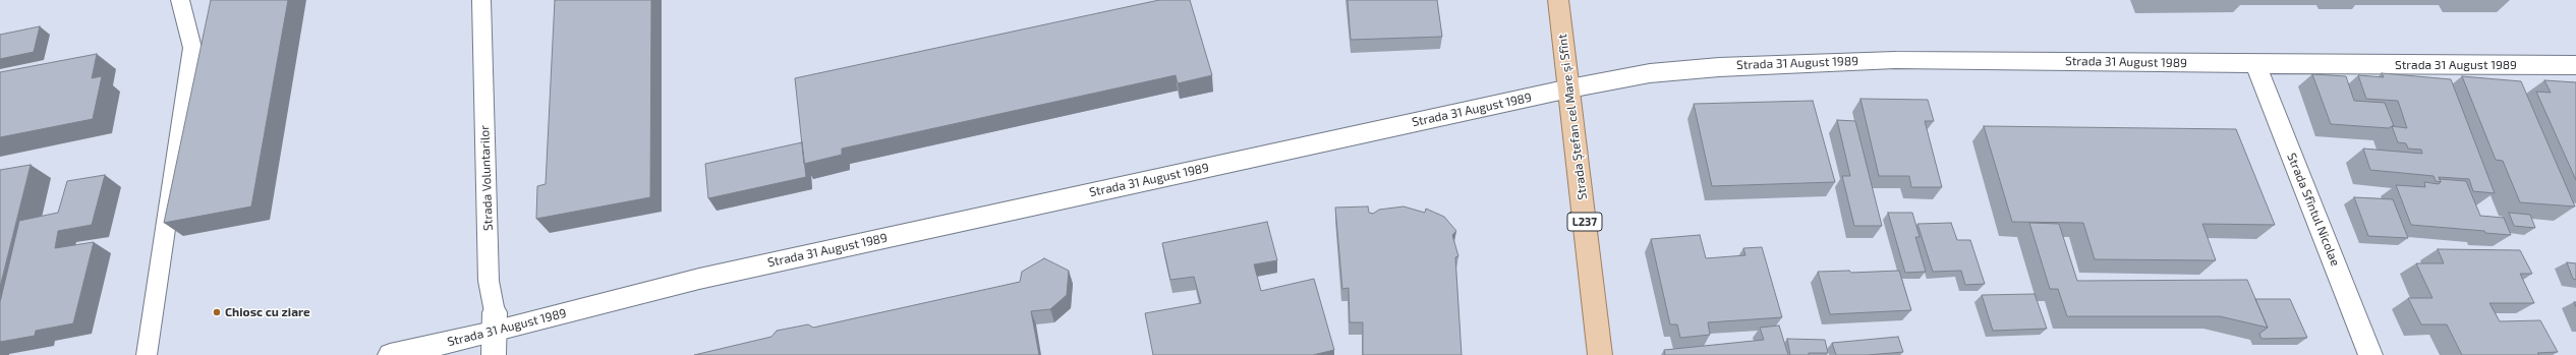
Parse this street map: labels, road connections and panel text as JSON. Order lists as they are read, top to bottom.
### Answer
{
  "streets": {
    "main road": ["Strada Ștefan cel Mare și Sfînt", "L237"],
    "street": ["Strada 31 August 1989", "Strada Sfîntul Nicolae"],
    "lane": ["Strada Voluntarilor"]
  },
  "crossings": [
    ["Strada 31 August 1989", "Strada Ștefan cel Mare și Sfînt"],
    ["Strada 31 August 1989", "Strada Voluntarilor"],
    ["Strada 31 August 1989", "Strada Sfîntul Nicolae"]
  ],
  "places": ["Chiosc cu ziare"]
}
